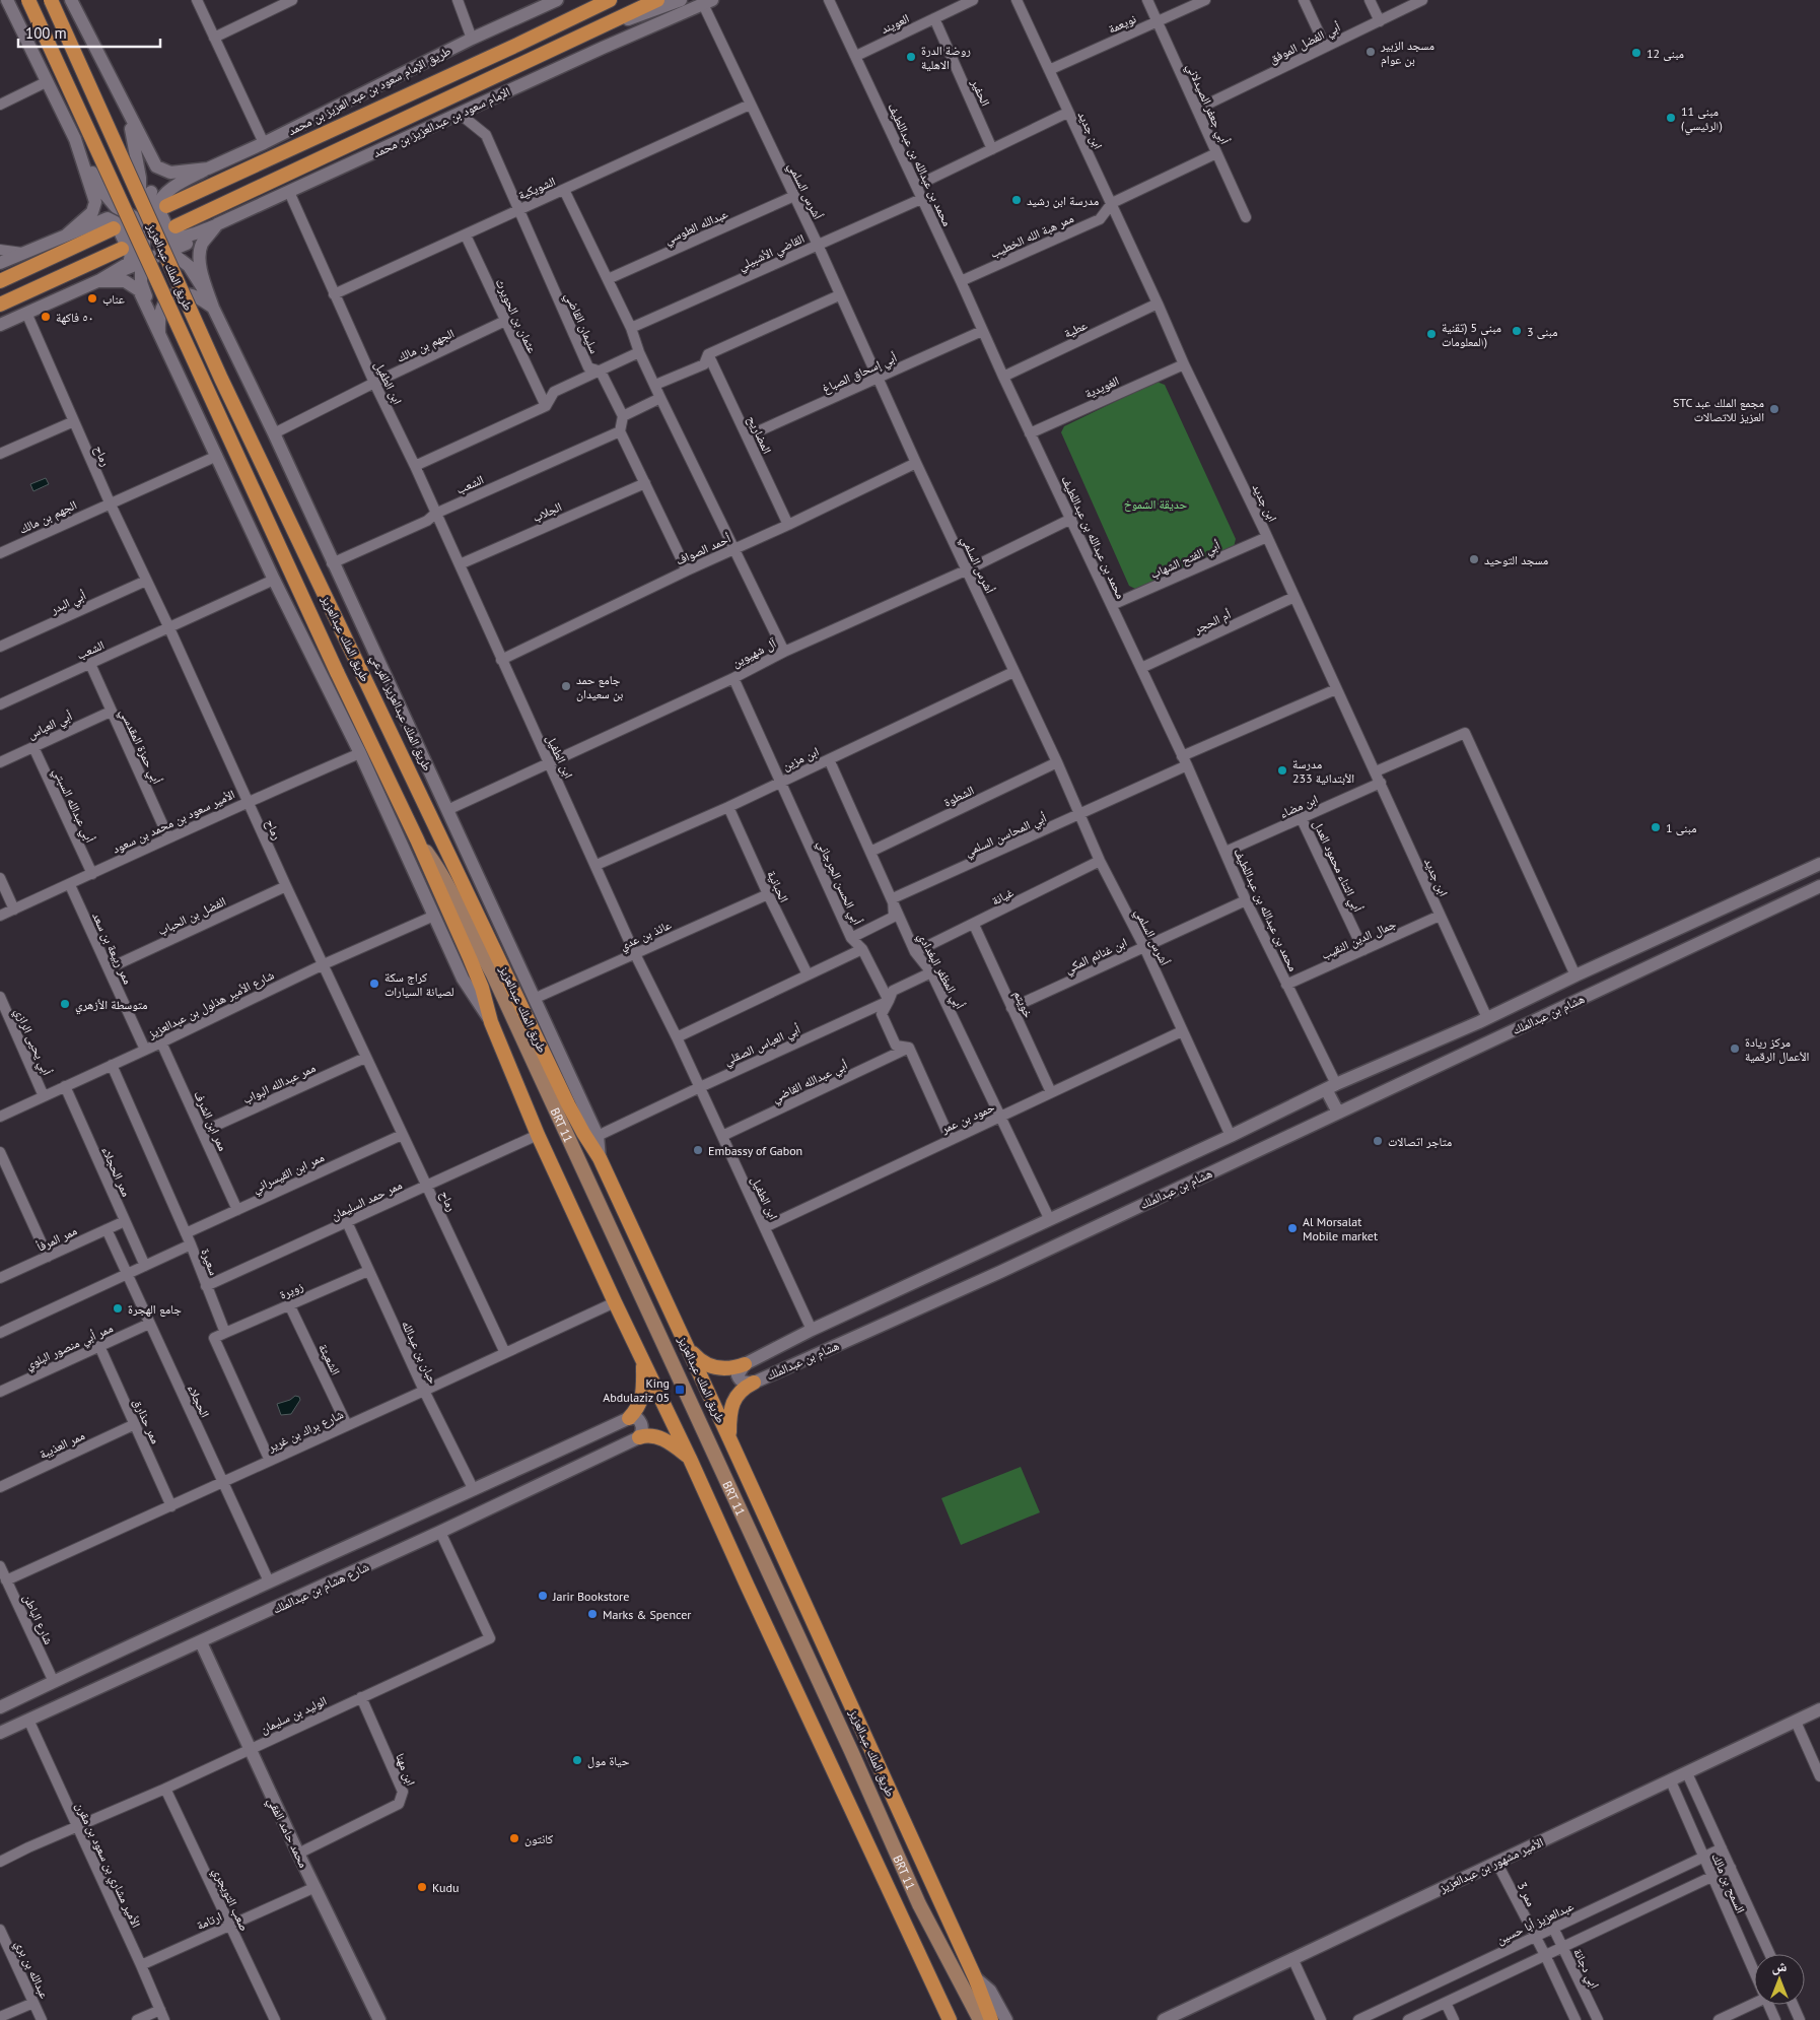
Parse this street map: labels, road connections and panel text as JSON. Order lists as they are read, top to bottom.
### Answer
{
  "streets": {
    "main road": ["الإمام سعود بن عبدالعزيز بن محمد", "طريق الملك عبدالعزيز", "BRT 11"],
    "street": [
      "العويند",
      "نويعمة",
      "أبي الفضل الموفق",
      "طريق الإمام سعود بن عبد العزيز بن محمد",
      "الحفير",
      "أبي جعفر الصيدلاني",
      "ابن جديد",
      "محمد بن عبدالله بن عبداللطيف",
      "الشويكية",
      "أشرس السلمي",
      "عبدالله الطوسي",
      "ممر هبة الله الخطيب",
      "القاضي الأشبيلي",
      "عثمان بن الحويرث",
      "سليمان القاضي",
      "عطية",
      "الجهم بن مالك",
      "أبي إسحاق الصباغ",
      "ابن الطفيل",
      "الغويدية",
      "المضاريح",
      "رماح",
      "الشعب",
      "الجلاب",
      "أحمد الصواف",
      "أبي الفتح الشهاب",
      "أبي البدر",
      "أم الحجر",
      "آل شهيوين",
      "طريق الملك عبدالعزيز الفرعي",
      "أبي العباس",
      "أبي حمزة المقدسي",
      "ابن مزين",
      "الشطوة",
      "أبي عبدالله السبتي",
      "ابن مضاء",
      "الأمير سعود بن محمد بن سعود",
      "أبي المحاسن السلمي",
      "أبي الثناء محمود العدل",
      "أبي الحسن الجرجاني",
      "الحبانية",
      "غيانة",
      "الفضل بن الحباب",
      "عائذ بن عدي",
      "جمال الدين النقيب",
      "ممر ربيعة بن سعد",
      "ابن غنائم المكي",
      "أبي المظفر البغدادي",
      "شارع الأمير هذلول بن عبدالعزيز",
      "خويتم",
      "هشام بن عبدالملك",
      "أبي يحيى الرازي",
      "أبي العباس الصقلي",
      "أبي عبدالله القاضي",
      "ممر عبدالله البواب",
      "حمود بن عمر",
      "ممر ابن الشرف",
      "ممر الحجلاء",
      "ممر ابن القيسراني",
      "ممر حمد السليمان",
      "ممر المرفأ",
      "سعيرة",
      "زويرة",
      "ممر أبي منصور البلوي",
      "حبان بن عبدالله",
      "الشعيثة",
      "الحجلاء",
      "ممر حذارق",
      "شارع براك بن غرير",
      "ممر العذيبة",
      "شارع هشام بن عبدالملك",
      "شارع الباطن",
      "الوليد بن سليمان",
      "ابن مهنا",
      "محمد حامد الفقي",
      "الأمير مشاري بن سعود بن مقرن",
      "الأمير مشهور بن عبدالعزيز",
      "السمح بن مالك",
      "ممر 3",
      "صعب التويجري",
      "ارتامة",
      "عبدالعزيز أبا حسين",
      "ابي دجانة",
      "عبدالله بن بري"
    ]
  },
  "crossings": [
    ["العويند", "الحفير"],
    ["العويند", "محمد بن عبدالله بن عبداللطيف"],
    ["نويعمة", "أبي جعفر الصيدلاني"],
    ["نويعمة", "ابن جديد"],
    ["أبي الفضل الموفق", "أبي جعفر الصيدلاني"],
    ["أبي جعفر الصيدلاني", "ممر هبة الله الخطيب"],
    ["الإمام سعود بن عبدالعزيز بن محمد", "أشرس السلمي"],
    ["الإمام سعود بن عبدالعزيز بن محمد", "سليمان القاضي"],
    ["الإمام سعود بن عبدالعزيز بن محمد", "ابن الطفيل"],
    ["الإمام سعود بن عبدالعزيز بن محمد", "طريق الملك عبدالعزيز الفرعي"],
    ["ابن جديد", "ممر هبة الله الخطيب"],
    ["ابن جديد", "عطية"],
    ["ابن جديد", "الغويدية"],
    ["ابن جديد", "أبي الفتح الشهاب"],
    ["ابن جديد", "أم الحجر"],
    ["ابن جديد", "ابن مضاء"],
    ["ابن جديد", "جمال الدين النقيب"],
    ["ابن جديد", "هشام بن عبدالملك"],
    ["محمد بن عبدالله بن عبداللطيف", "ممر هبة الله الخطيب"],
    ["محمد بن عبدالله بن عبداللطيف", "القاضي الأشبيلي"],
    ["محمد بن عبدالله بن عبداللطيف", "عطية"],
    ["محمد بن عبدالله بن عبداللطيف", "أبي إسحاق الصباغ"],
    ["محمد بن عبدالله بن عبداللطيف", "الغويدية"],
    ["محمد بن عبدالله بن عبداللطيف", "أبي الفتح الشهاب"],
    ["محمد بن عبدالله بن عبداللطيف", "أم الحجر"],
    ["محمد بن عبدالله بن عبداللطيف", "آل شهيوين"],
    ["محمد بن عبدالله بن عبداللطيف", "ابن مضاء"],
    ["محمد بن عبدالله بن عبداللطيف", "أبي المحاسن السلمي"],
    ["محمد بن عبدالله بن عبداللطيف", "جمال الدين النقيب"],
    ["محمد بن عبدالله بن عبداللطيف", "ابن غنائم المكي"],
    ["محمد بن عبدالله بن عبداللطيف", "هشام بن عبدالملك"],
    ["الشويكية", "أشرس السلمي"],
    ["الشويكية", "عثمان بن الحويرث"],
    ["الشويكية", "سليمان القاضي"],
    ["الشويكية", "ابن الطفيل"],
    ["أشرس السلمي", "عبدالله الطوسي"],
    ["أشرس السلمي", "القاضي الأشبيلي"],
    ["أشرس السلمي", "أبي إسحاق الصباغ"],
    ["أشرس السلمي", "أحمد الصواف"],
    ["أشرس السلمي", "آل شهيوين"],
    ["أشرس السلمي", "ابن مزين"],
    ["أشرس السلمي", "الشطوة"],
    ["أشرس السلمي", "أبي المحاسن السلمي"],
    ["أشرس السلمي", "غيانة"],
    ["أشرس السلمي", "ابن غنائم المكي"],
    ["أشرس السلمي", "هشام بن عبدالملك"],
    ["أشرس السلمي", "حمود بن عمر"],
    ["طريق الملك عبدالعزيز", "طريق الملك عبدالعزيز الفرعي"],
    ["طريق الملك عبدالعزيز", "BRT 11"],
    ["طريق الملك عبدالعزيز", "ممر حمد السليمان"],
    ["طريق الملك عبدالعزيز", "شارع براك بن غرير"],
    ["عثمان بن الحويرث", "الجهم بن مالك"],
    ["الجهم بن مالك", "ابن الطفيل"],
    ["الجهم بن مالك", "رماح"],
    ["الجهم بن مالك", "طريق الملك عبدالعزيز الفرعي"],
    ["أبي إسحاق الصباغ", "المضاريح"],
    ["ابن الطفيل", "الشعب"],
    ["ابن الطفيل", "الجلاب"],
    ["ابن الطفيل", "أحمد الصواف"],
    ["ابن الطفيل", "آل شهيوين"],
    ["ابن الطفيل", "ابن مزين"],
    ["ابن الطفيل", "عائذ بن عدي"],
    ["ابن الطفيل", "هشام بن عبدالملك"],
    ["ابن الطفيل", "أبي العباس الصقلي"],
    ["ابن الطفيل", "أبي عبدالله القاضي"],
    ["ابن الطفيل", "حمود بن عمر"],
    ["المضاريح", "أحمد الصواف"],
    ["رماح", "الشعب"],
    ["رماح", "أبي البدر"],
    ["رماح", "الأمير سعود بن محمد بن سعود"],
    ["رماح", "الفضل بن الحباب"],
    ["رماح", "شارع الأمير هذلول بن عبدالعزيز"],
    ["رماح", "ممر عبدالله البواب"],
    ["رماح", "ممر ابن القيسراني"],
    ["رماح", "ممر حمد السليمان"],
    ["رماح", "شارع براك بن غرير"],
    ["الشعب", "طريق الملك عبدالعزيز الفرعي"],
    ["الشعب", "أبي حمزة المقدسي"],
    ["آل شهيوين", "طريق الملك عبدالعزيز الفرعي"],
    ["آل شهيوين", "أبي الحسن الجرجاني"],
    ["طريق الملك عبدالعزيز الفرعي", "عائذ بن عدي"],
    ["طريق الملك عبدالعزيز الفرعي", "أبي العباس الصقلي"],
    ["أبي العباس", "أبي حمزة المقدسي"],
    ["أبي العباس", "أبي عبدالله السبتي"],
    ["أبي حمزة المقدسي", "الأمير سعود بن محمد بن سعود"],
    ["ابن مزين", "أبي الحسن الجرجاني"],
    ["ابن مزين", "الحبانية"],
    ["ابن مزين", "أبي المظفر البغدادي"],
    ["الشطوة", "أبي المظفر البغدادي"],
    ["أبي عبدالله السبتي", "الأمير سعود بن محمد بن سعود"],
    ["ابن مضاء", "أبي الثناء محمود العدل"],
    ["الأمير سعود بن محمد بن سعود", "ممر ربيعة بن سعد"],
    ["أبي المحاسن السلمي", "أبي المظفر البغدادي"],
    ["أبي الثناء محمود العدل", "جمال الدين النقيب"],
    ["أبي الحسن الجرجاني", "أبي العباس الصقلي"],
    ["الحبانية", "عائذ بن عدي"],
    ["غيانة", "أبي المظفر البغدادي"],
    ["غيانة", "خويتم"],
    ["الفضل بن الحباب", "ممر ربيعة بن سعد"],
    ["ممر ربيعة بن سعد", "شارع الأمير هذلول بن عبدالعزيز"],
    ["ابن غنائم المكي", "خويتم"],
    ["أبي المظفر البغدادي", "هشام بن عبدالملك"],
    ["أبي المظفر البغدادي", "أبي العباس الصقلي"],
    ["أبي المظفر البغدادي", "حمود بن عمر"],
    ["شارع الأمير هذلول بن عبدالعزيز", "أبي يحيى الرازي"],
    ["شارع الأمير هذلول بن عبدالعزيز", "ممر ابن الشرف"],
    ["شارع الأمير هذلول بن عبدالعزيز", "ممر الحجلاء"],
    ["شارع الأمير هذلول بن عبدالعزيز", "سعيرة"],
    ["خويتم", "حمود بن عمر"],
    ["ممر عبدالله البواب", "ممر ابن الشرف"],
    ["ممر ابن الشرف", "ممر ابن القيسراني"],
    ["ممر الحجلاء", "ممر المرفأ"],
    ["ممر ابن القيسراني", "سعيرة"],
    ["ممر حمد السليمان", "سعيرة"],
    ["ممر حمد السليمان", "حبان بن عبدالله"],
    ["ممر المرفأ", "الحجلاء"],
    ["سعيرة", "زويرة"],
    ["زويرة", "حبان بن عبدالله"],
    ["زويرة", "الشعيثة"],
    ["ممر أبي منصور البلوي", "الحجلاء"],
    ["ممر أبي منصور البلوي", "ممر حذارق"],
    ["حبان بن عبدالله", "شارع براك بن غرير"],
    ["حبان بن عبدالله", "شارع هشام بن عبدالملك"],
    ["الشعيثة", "شارع براك بن غرير"],
    ["الحجلاء", "شارع براك بن غرير"],
    ["الحجلاء", "شارع هشام بن عبدالملك"],
    ["ممر حذارق", "شارع براك بن غرير"],
    ["ممر حذارق", "ممر العذيبة"],
    ["شارع براك بن غرير", "شارع الباطن"],
    ["شارع هشام بن عبدالملك", "شارع الباطن"],
    ["شارع هشام بن عبدالملك", "الوليد بن سليمان"],
    ["شارع هشام بن عبدالملك", "محمد حامد الفقي"],
    ["شارع هشام بن عبدالملك", "الأمير مشاري بن سعود بن مقرن"],
    ["الوليد بن سليمان", "ابن مهنا"],
    ["الوليد بن سليمان", "محمد حامد الفقي"],
    ["الوليد بن سليمان", "الأمير مشاري بن سعود بن مقرن"],
    ["الوليد بن سليمان", "صعب التويجري"],
    ["ابن مهنا", "محمد حامد الفقي"],
    ["محمد حامد الفقي", "ارتامة"],
    ["الأمير مشاري بن سعود بن مقرن", "ارتامة"],
    ["الأمير مشهور بن عبدالعزيز", "السمح بن مالك"],
    ["الأمير مشهور بن عبدالعزيز", "ممر 3"],
    ["السمح بن مالك", "عبدالعزيز أبا حسين"],
    ["ممر 3", "عبدالعزيز أبا حسين"],
    ["صعب التويجري", "ارتامة"],
    ["عبدالعزيز أبا حسين", "ابي دجانة"]
  ],
  "parks": ["حديقة الشموخ"],
  "places": {
    "other": [
      "مسجد الزبير بن عوام",
      "مبنى 12",
      "روضة الدرة الاهلية",
      "مبنى 11 (الرئيسي)",
      "مدرسة ابن رشيد",
      "عناب",
      "٥٠ فاكهة",
      "مبنى 3",
      "مبنى 5 (تقنية المعلومات)",
      "STC مجمع الملك عبد العزيز للاتصالات",
      "مسجد التوحيد",
      "جامع حمد بن سعيدان",
      "مدرسة الأبتدائية 233",
      "مبنى 1",
      "كراج سكة لصيانة السيارات",
      "متوسطة الأزهري",
      "مركز ريادة الأعمال الرقمية",
      "متاجر اتصالات",
      "Embassy of Gabon",
      "Al Morsalat Mobile market",
      "جامع الهجرة",
      "Jarir Bookstore",
      "Marks & Spencer",
      "حياة مول",
      "كانتون",
      "Kudu"
    ],
    "transit": ["King Abdulaziz 05"]
  },
  "scale_bar": "100 m",
  "north": "top"
}
